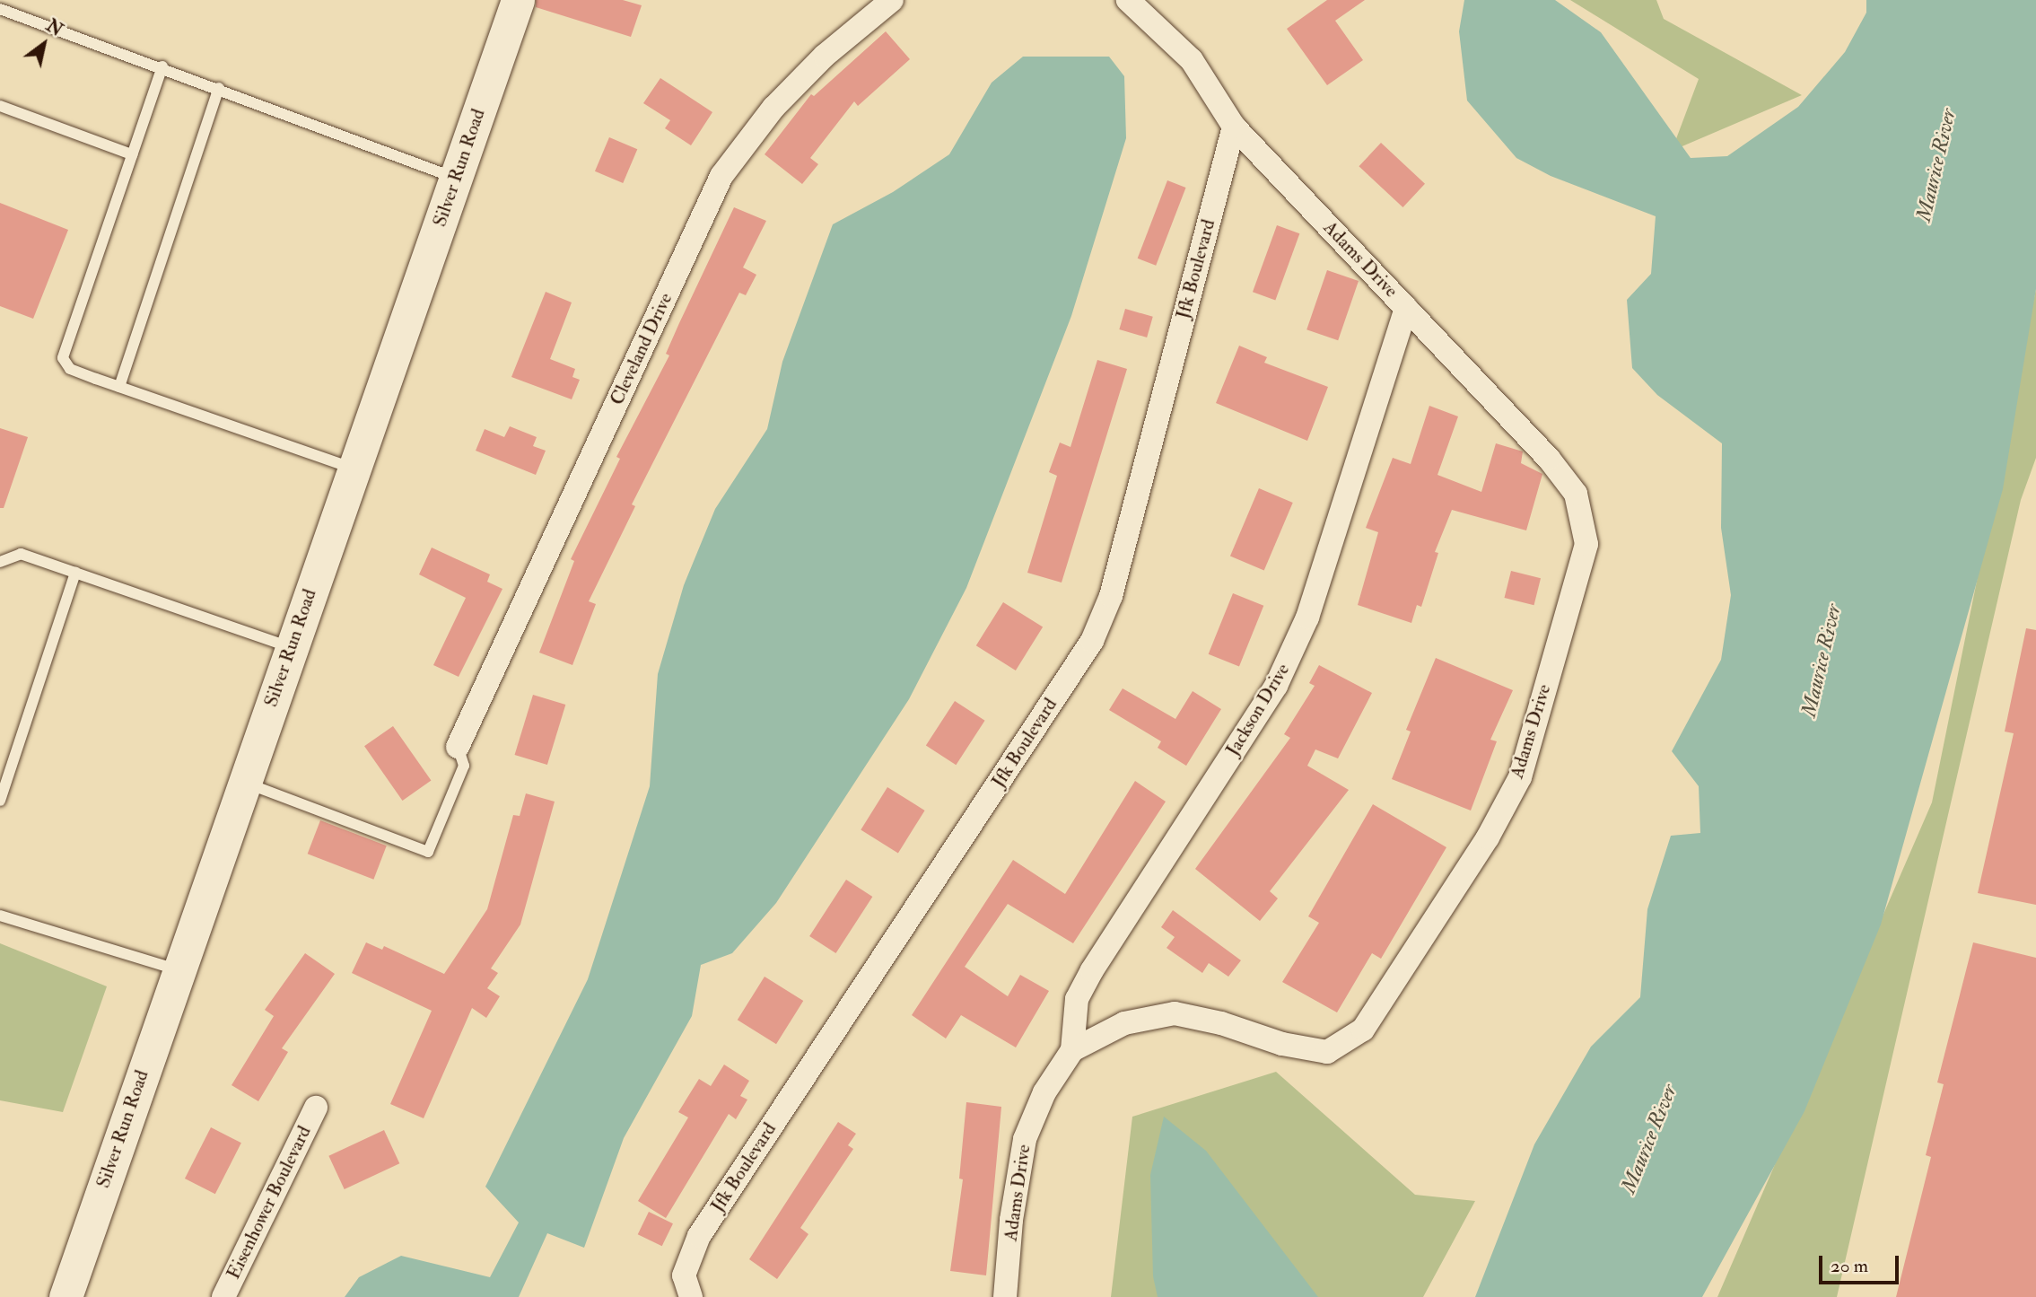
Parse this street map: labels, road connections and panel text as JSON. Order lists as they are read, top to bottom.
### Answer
{
  "streets": {
    "main road": ["Silver Run Road"],
    "street": [
      "Adams Drive",
      "Jfk Boulevard",
      "Cleveland Drive",
      "Jackson Drive",
      "Eisenhower Boulevard"
    ]
  },
  "crossings": [
    ["Adams Drive", "Jfk Boulevard"],
    ["Adams Drive", "Jackson Drive"]
  ],
  "water": ["Maurice River"],
  "scale_bar": "20 m",
  "north": "top right"
}
